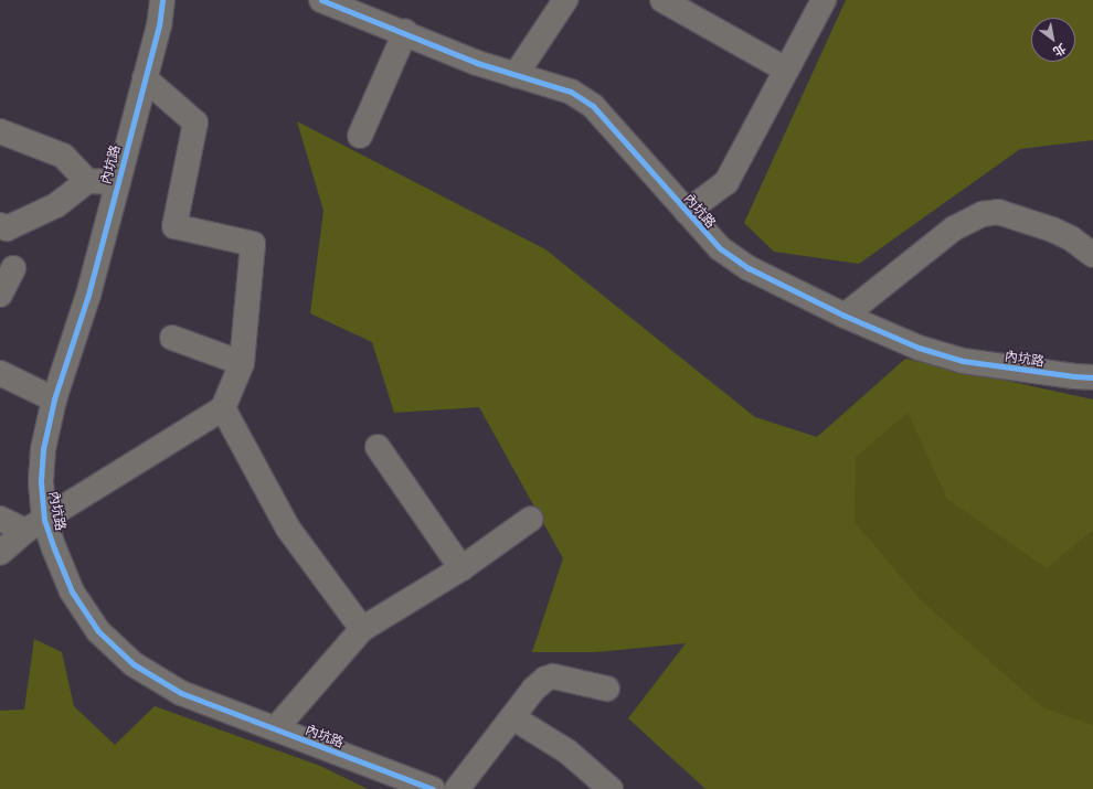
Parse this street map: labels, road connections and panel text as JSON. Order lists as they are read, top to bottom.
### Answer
{
  "streets": {
    "street": ["內坑路"]
  },
  "north": "bottom right"
}
